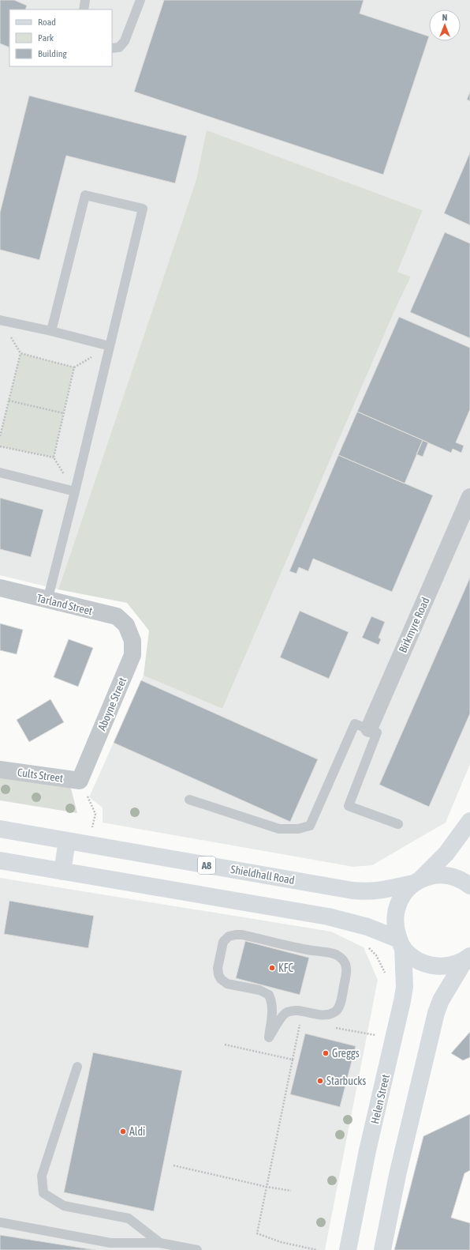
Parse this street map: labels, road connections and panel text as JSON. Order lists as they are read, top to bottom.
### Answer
{
  "streets": {
    "main road": ["A8", "Shieldhall Road", "Helen Street"],
    "street": [
      "Tarland Street",
      "Birkmyre Road",
      "Aboyne Street",
      "Cults Street"
    ]
  },
  "crossings": [
    ["Tarland Street", "Aboyne Street"],
    ["Aboyne Street", "Cults Street"],
    ["Shieldhall Road", "Helen Street"]
  ],
  "places": [
    "KFC",
    "Greggs",
    "Starbucks",
    "Aldi"
  ],
  "legend": ["Road", "Park", "Building"],
  "north": "top"
}
